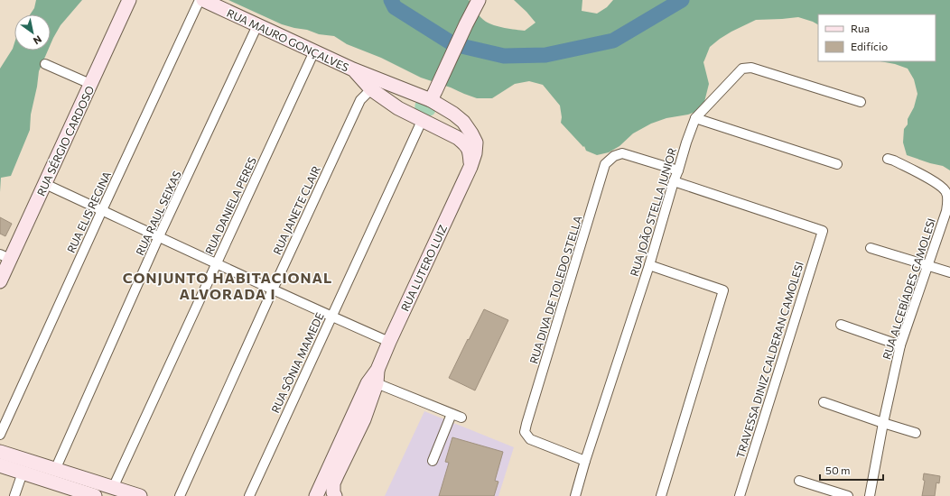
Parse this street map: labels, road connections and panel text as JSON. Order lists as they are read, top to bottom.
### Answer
{
  "streets": {
    "street": [
      "RUA MAURO GONÇALVES",
      "RUA SÉRGIO CARDOSO",
      "RUA DANIELA PERES",
      "RUA JANETE CLAIR",
      "RUA ELIS REGINA",
      "RUA JOÃO STELLA JUNIOR",
      "RUA RAUL SEIXAS",
      "RUA LUTERO LUIZ",
      "RUA ALCEBÍADES CAMOLESI",
      "RUA DIVA DE TOLEDO STELLA",
      "TRAVESSA DINIZ CALDERAN CAMOLESI",
      "RUA SÔNIA MAMEDE"
    ]
  },
  "crossings": [
    ["RUA MAURO GONÇALVES", "RUA DANIELA PERES"],
    ["RUA MAURO GONÇALVES", "RUA JANETE CLAIR"],
    ["RUA MAURO GONÇALVES", "RUA RAUL SEIXAS"],
    ["RUA MAURO GONÇALVES", "RUA LUTERO LUIZ"],
    ["RUA MAURO GONÇALVES", "RUA SÔNIA MAMEDE"],
    ["RUA JOÃO STELLA JUNIOR", "RUA DIVA DE TOLEDO STELLA"],
    ["RUA JOÃO STELLA JUNIOR", "TRAVESSA DINIZ CALDERAN CAMOLESI"],
    ["RUA LUTERO LUIZ", "RUA SÔNIA MAMEDE"]
  ],
  "districts": ["CONJUNTO HABITACIONAL ALVORADA I"],
  "legend": ["Rua", "Edifício"],
  "scale_bar": "50 m",
  "north": "bottom right"
}
